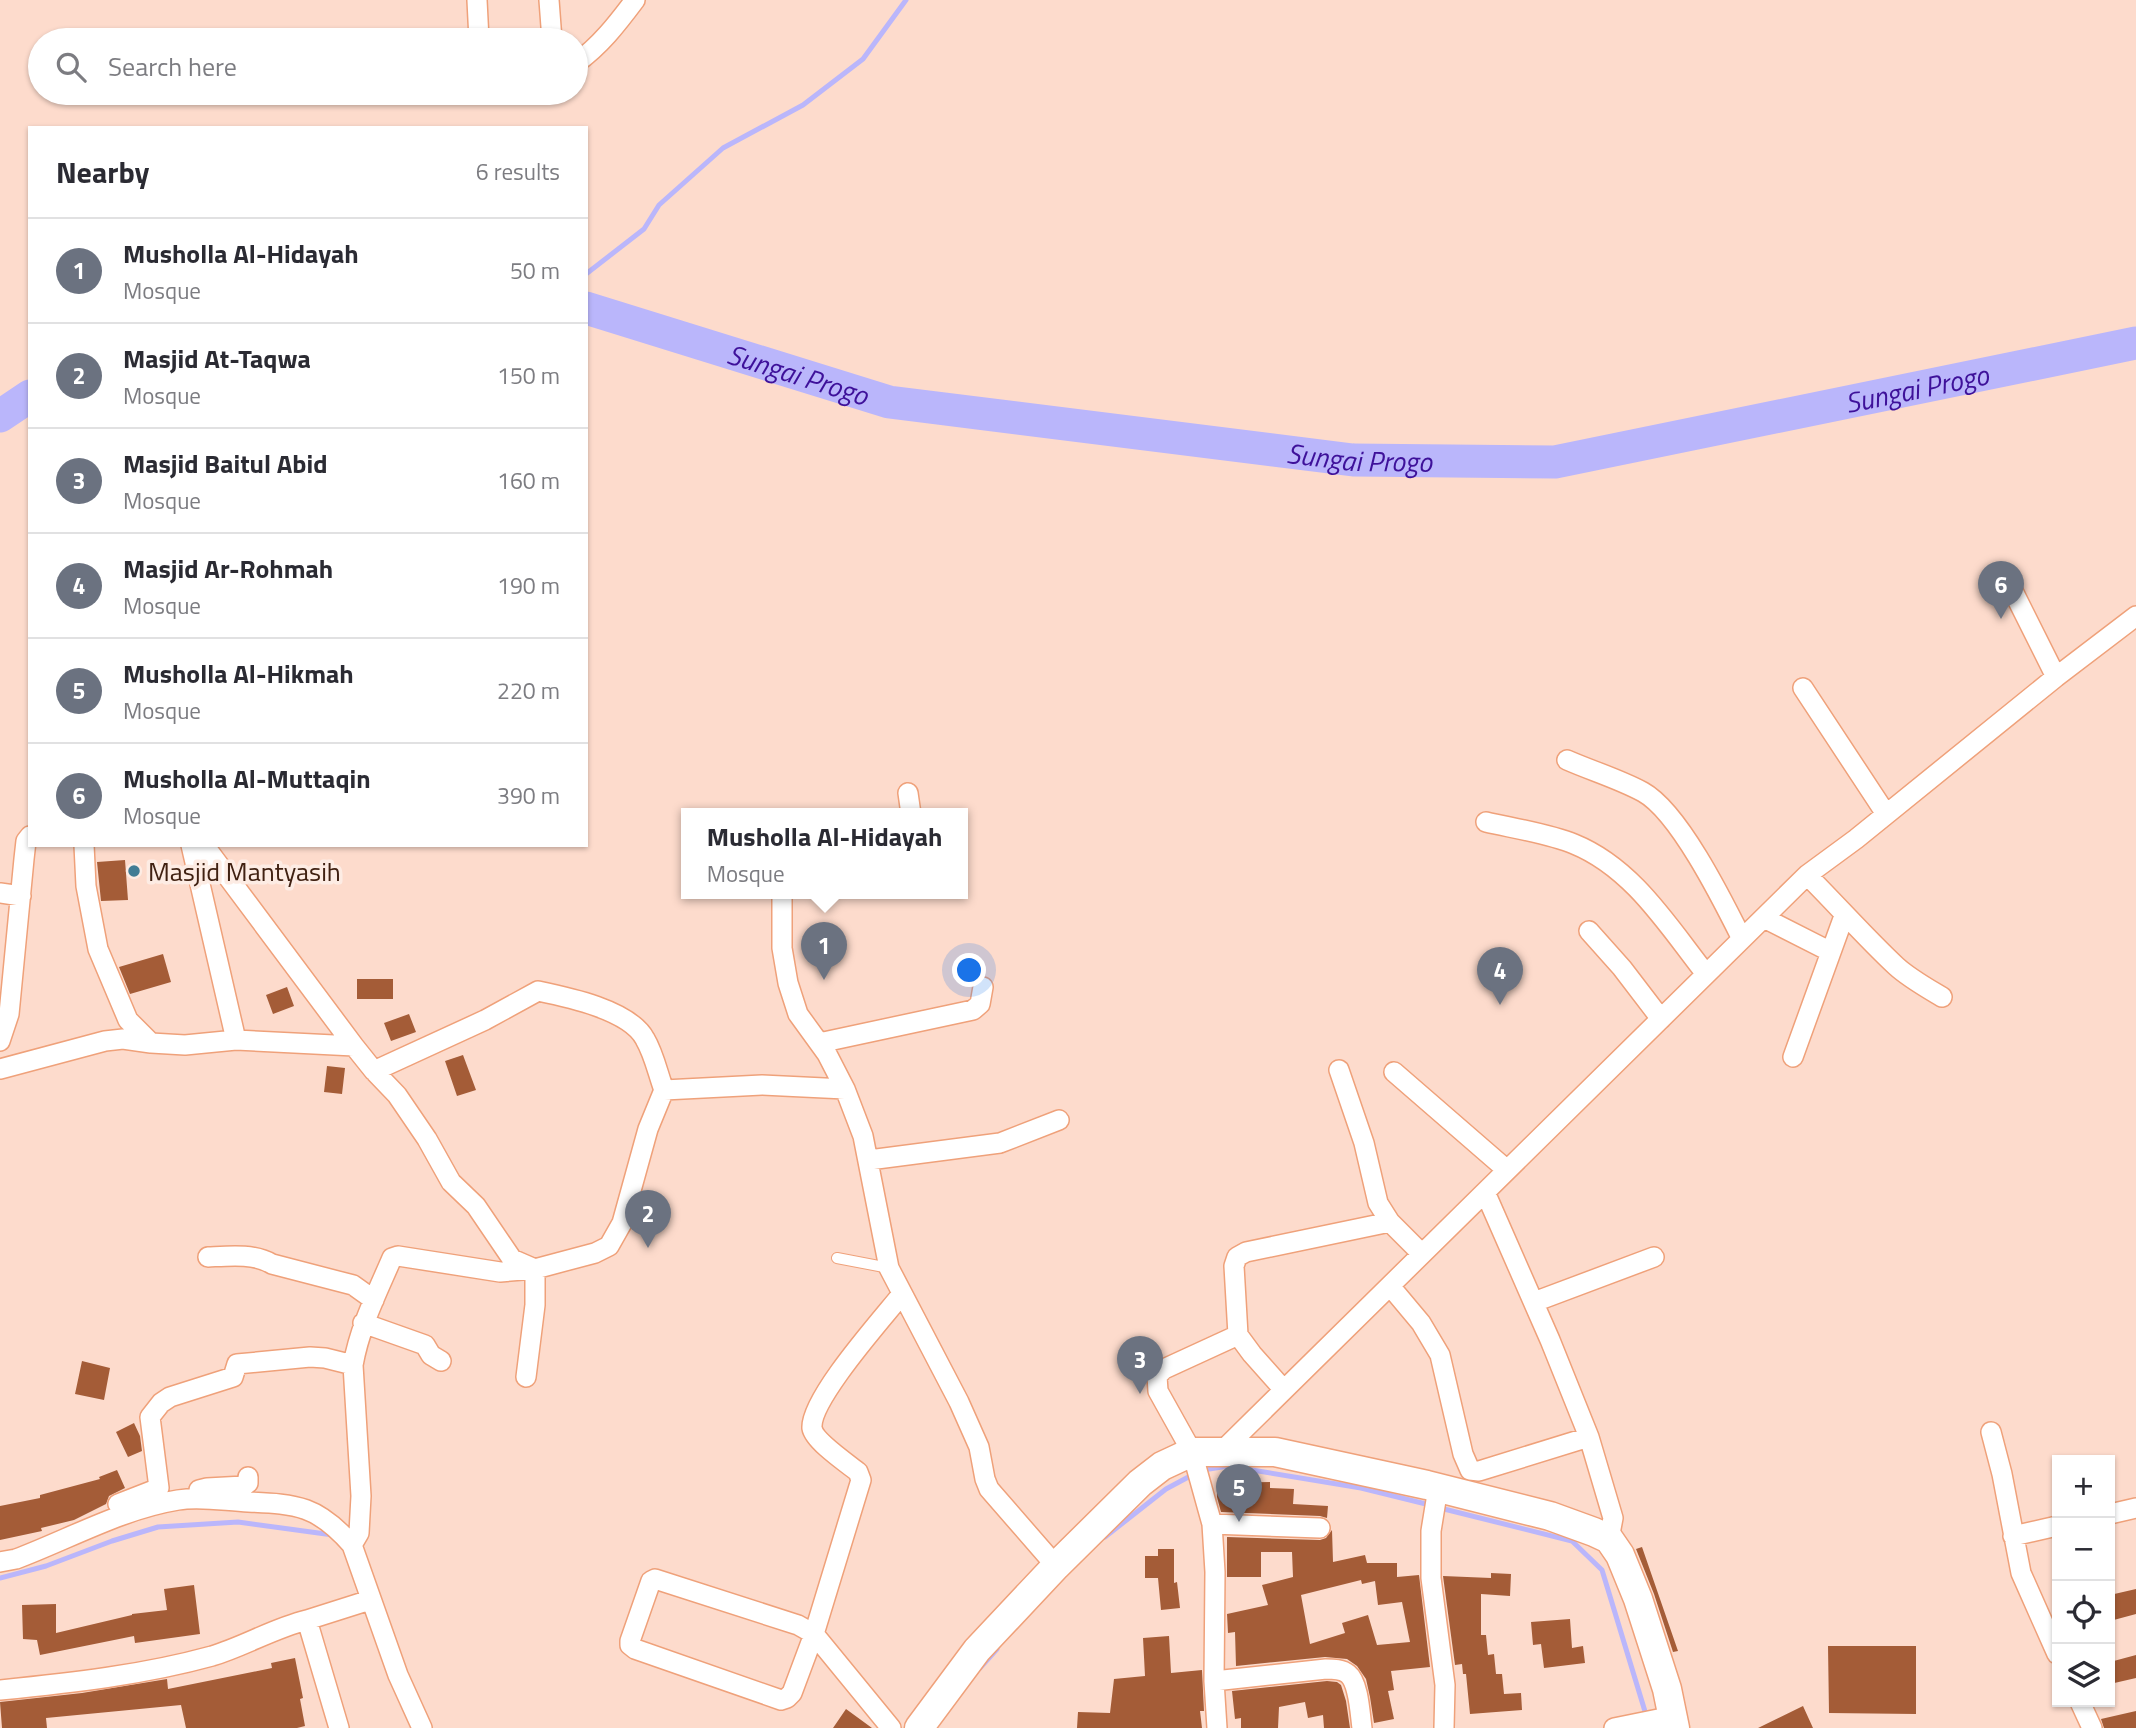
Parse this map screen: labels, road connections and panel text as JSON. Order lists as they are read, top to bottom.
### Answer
{
  "water": ["Sungai Progo"],
  "places": ["Masjid Mantyasih"],
  "page": {
    "search": "Search here",
    "heading": ["Nearby", "6 results"],
    "list": [
      {
        "mark": "1",
        "name": "Musholla Al-Hidayah",
        "note": "Mosque",
        "value": "50 m"
      },
      {
        "mark": "2",
        "name": "Masjid At-Taqwa",
        "note": "Mosque",
        "value": "150 m"
      },
      {
        "mark": "3",
        "name": "Masjid Baitul Abid",
        "note": "Mosque",
        "value": "160 m"
      },
      {
        "mark": "4",
        "name": "Masjid Ar-Rohmah",
        "note": "Mosque",
        "value": "190 m"
      },
      {
        "mark": "5",
        "name": "Musholla Al-Hikmah",
        "note": "Mosque",
        "value": "220 m"
      },
      {
        "mark": "6",
        "name": "Musholla Al-Muttaqin",
        "note": "Mosque",
        "value": "390 m"
      }
    ],
    "pins": [
      "6",
      "1",
      "4",
      "2",
      "3",
      "5"
    ],
    "popup": ["Musholla Al-Hidayah", "Mosque"],
    "map_buttons": ["+", "−"]
  }
}
